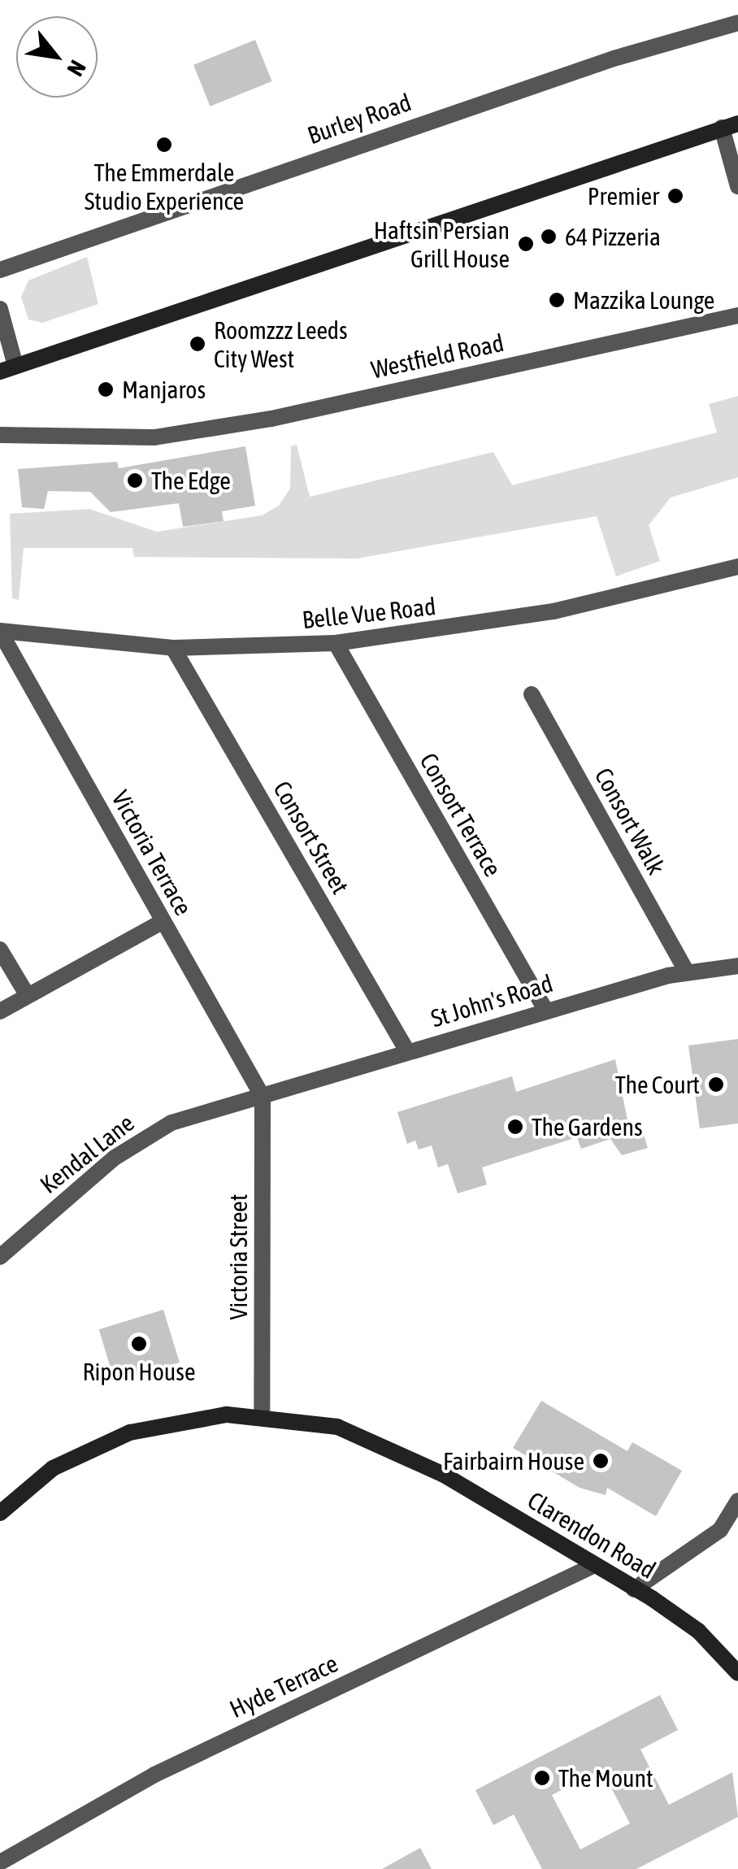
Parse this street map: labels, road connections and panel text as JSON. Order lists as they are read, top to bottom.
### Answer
{
  "streets": {
    "street": [
      "Burley Road",
      "Westfield Road",
      "Belle Vue Road",
      "Consort Terrace",
      "Consort Walk",
      "Consort Street",
      "Victoria Terrace",
      "St John's Road",
      "Kendal Lane",
      "Victoria Street",
      "Clarendon Road",
      "Hyde Terrace"
    ]
  },
  "crossings": [
    ["Belle Vue Road", "Consort Terrace"],
    ["Belle Vue Road", "Consort Street"],
    ["Belle Vue Road", "Victoria Terrace"],
    ["Consort Terrace", "St John's Road"],
    ["Consort Walk", "St John's Road"],
    ["Consort Street", "St John's Road"],
    ["Victoria Terrace", "St John's Road"],
    ["Victoria Terrace", "Kendal Lane"],
    ["Victoria Terrace", "Victoria Street"],
    ["St John's Road", "Kendal Lane"],
    ["St John's Road", "Victoria Street"],
    ["Kendal Lane", "Victoria Street"],
    ["Victoria Street", "Clarendon Road"],
    ["Clarendon Road", "Hyde Terrace"]
  ],
  "places": [
    "The Emmerdale Studio Experience",
    "Premier",
    "64 Pizzeria",
    "Haftsin Persian Grill House",
    "Mazzika Lounge",
    "Roomzzz Leeds City West",
    "Manjaros",
    "The Edge",
    "The Court",
    "The Gardens",
    "Ripon House",
    "Fairbairn House",
    "The Mount"
  ],
  "north": "bottom right"
}
